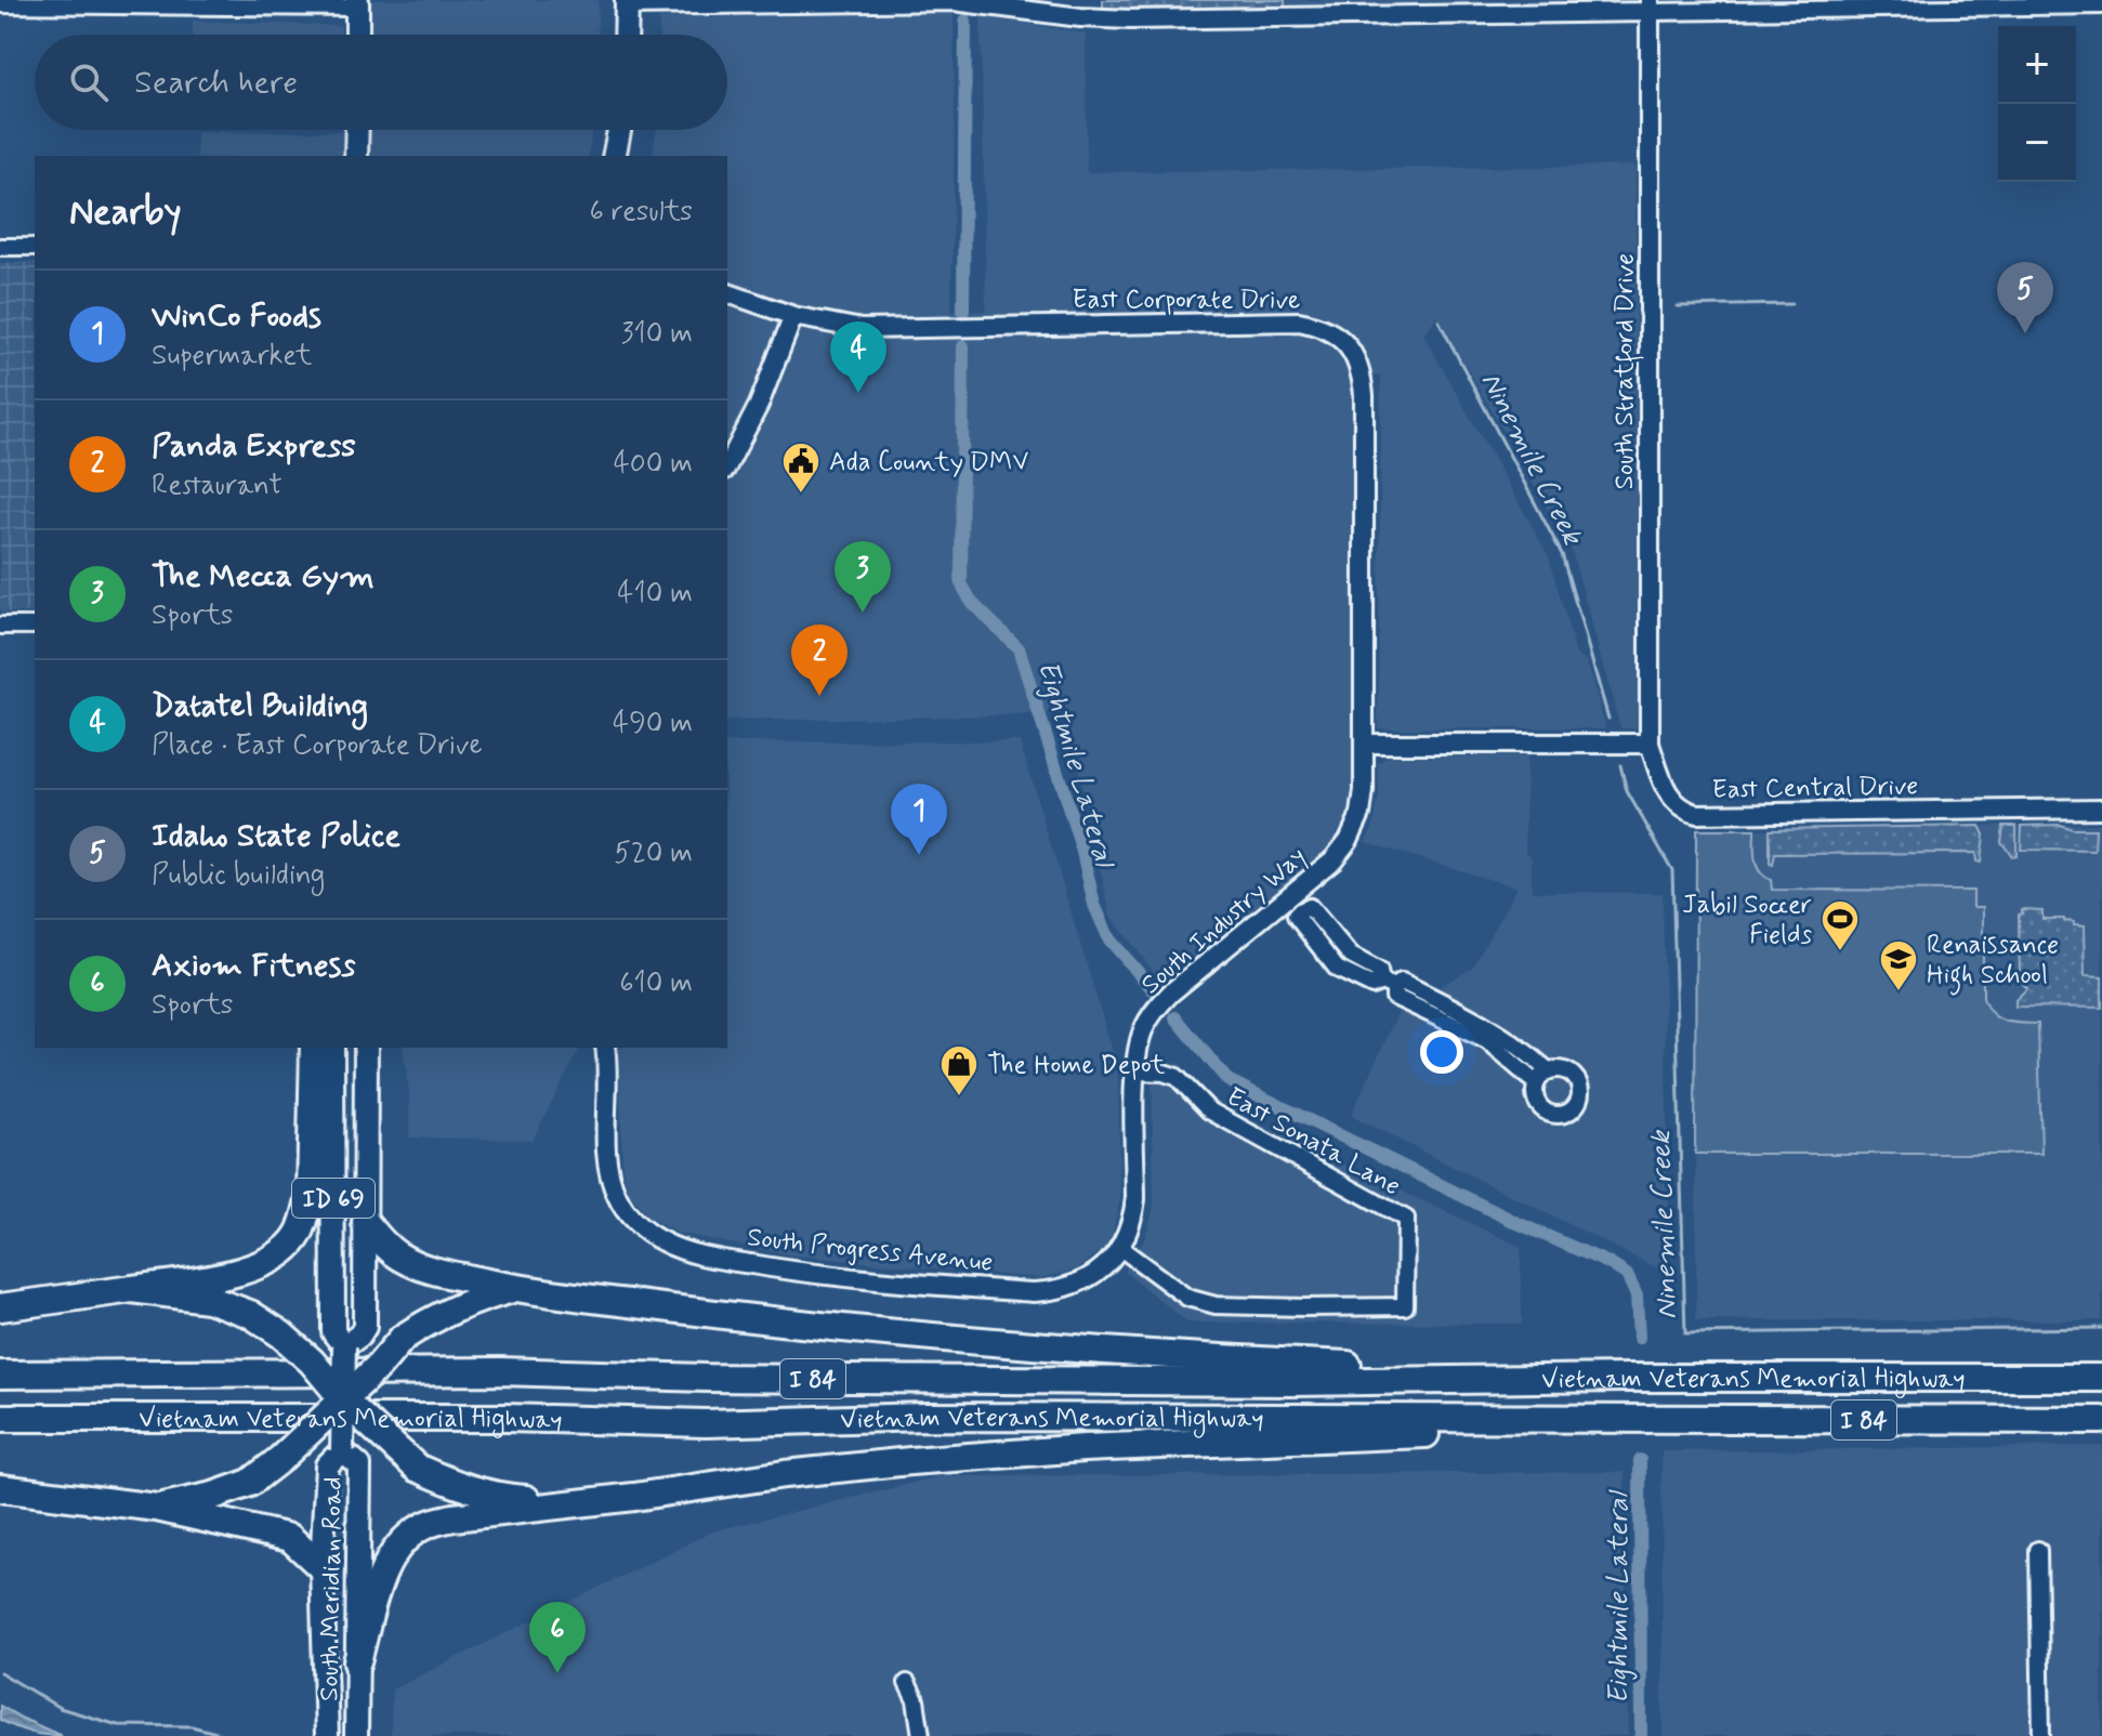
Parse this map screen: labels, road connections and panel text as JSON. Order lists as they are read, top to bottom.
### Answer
{
  "streets": {
    "highway": ["I 84", "Vietnam Veterans Memorial Highway"],
    "main road": ["ID 69", "South Meridian Road"],
    "street": [
      "East Corporate Drive",
      "South Stratford Drive",
      "East Central Drive",
      "South Industry Way",
      "East Sonata Lane",
      "South Progress Avenue"
    ]
  },
  "crossings": [
    ["East Corporate Drive", "South Industry Way"],
    ["South Stratford Drive", "East Central Drive"],
    ["South Industry Way", "East Sonata Lane"],
    ["South Industry Way", "South Progress Avenue"],
    ["ID 69", "South Meridian Road"]
  ],
  "water": ["Ninemile Creek", "Eightmile Lateral"],
  "places": {
    "public building": ["Ada County DMV"],
    "sports": ["Jabil Soccer Fields"],
    "school or university": ["Renaissance High School"],
    "shop": ["The Home Depot"]
  },
  "page": {
    "map_buttons": ["+", "−"],
    "search": "Search here",
    "heading": ["Nearby", "6 results"],
    "pins": [
      "5",
      "4",
      "3",
      "2",
      "1",
      "6"
    ],
    "list": [
      {
        "mark": "1",
        "name": "WinCo Foods",
        "note": "Supermarket",
        "value": "310 m"
      },
      {
        "mark": "2",
        "name": "Panda Express",
        "note": "Restaurant",
        "value": "400 m"
      },
      {
        "mark": "3",
        "name": "The Mecca Gym",
        "note": "Sports",
        "value": "410 m"
      },
      {
        "mark": "4",
        "name": "Datatel Building",
        "note": "Place · East Corporate Drive",
        "value": "490 m"
      },
      {
        "mark": "5",
        "name": "Idaho State Police",
        "note": "Public building",
        "value": "520 m"
      },
      {
        "mark": "6",
        "name": "Axiom Fitness",
        "note": "Sports",
        "value": "610 m"
      }
    ]
  }
}
